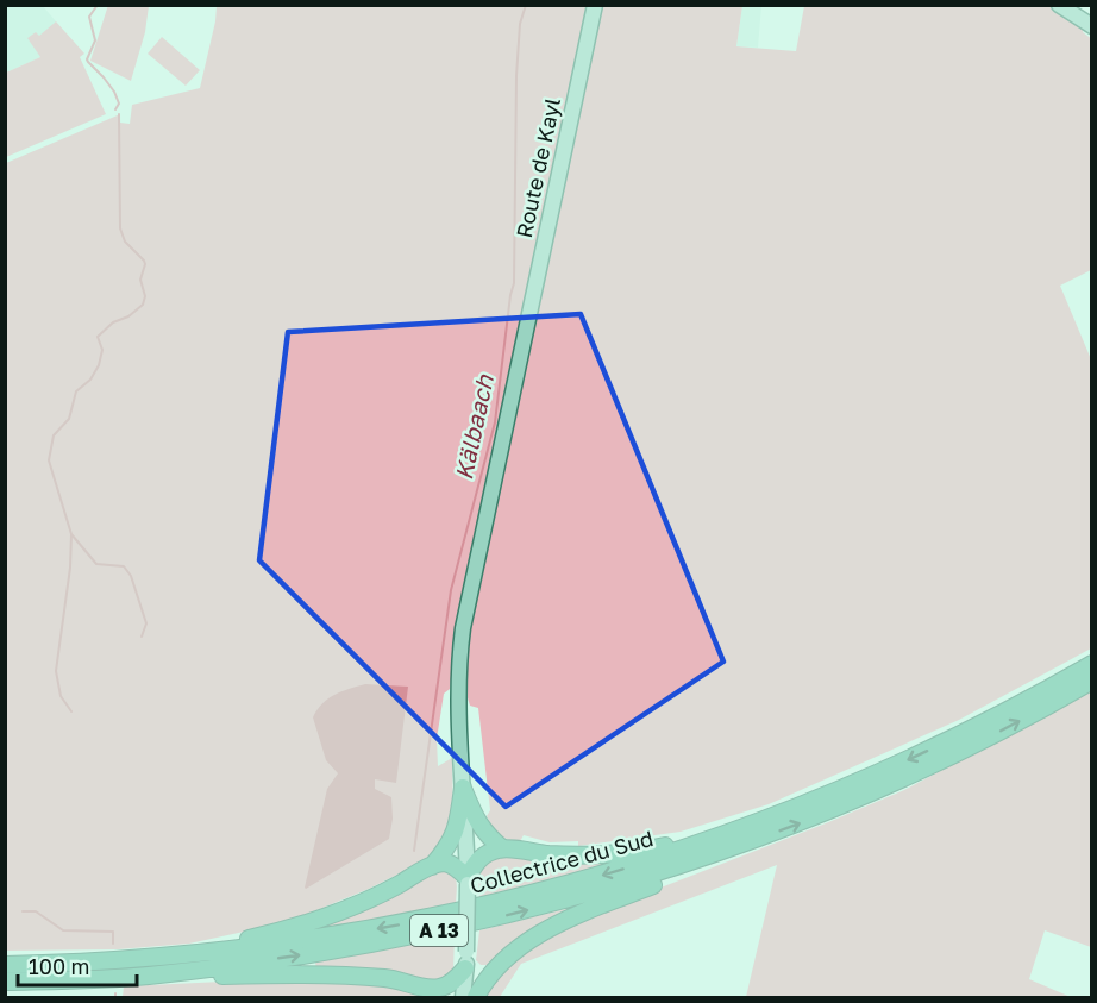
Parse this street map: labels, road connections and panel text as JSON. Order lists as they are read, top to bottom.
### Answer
{
  "streets": {
    "highway": ["Collectrice du Sud", "A 13"],
    "main road": ["Route de Kayl"]
  },
  "crossings": [
    ["Route de Kayl", "A 13"],
    ["Collectrice du Sud", "A 13"]
  ],
  "water": ["Kälbaach"],
  "scale_bar": "100 m"
}
